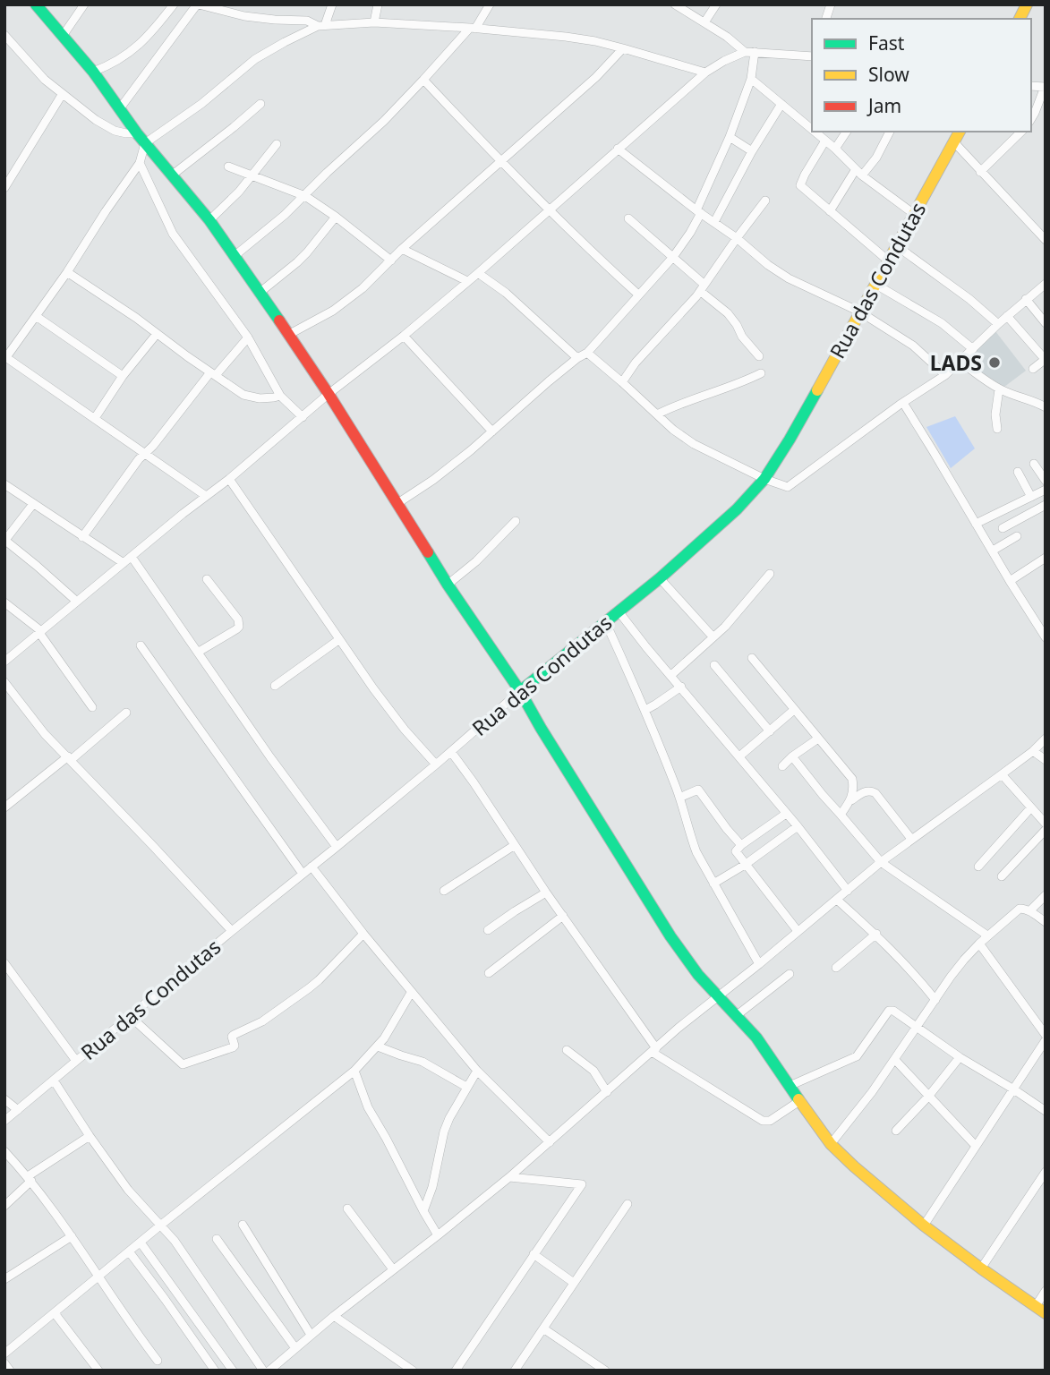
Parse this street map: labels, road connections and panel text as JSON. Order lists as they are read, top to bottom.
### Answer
{
  "streets": {
    "street": ["Rua das Condutas"]
  },
  "places": ["LADS"],
  "legend": ["Fast", "Slow", "Jam"]
}
